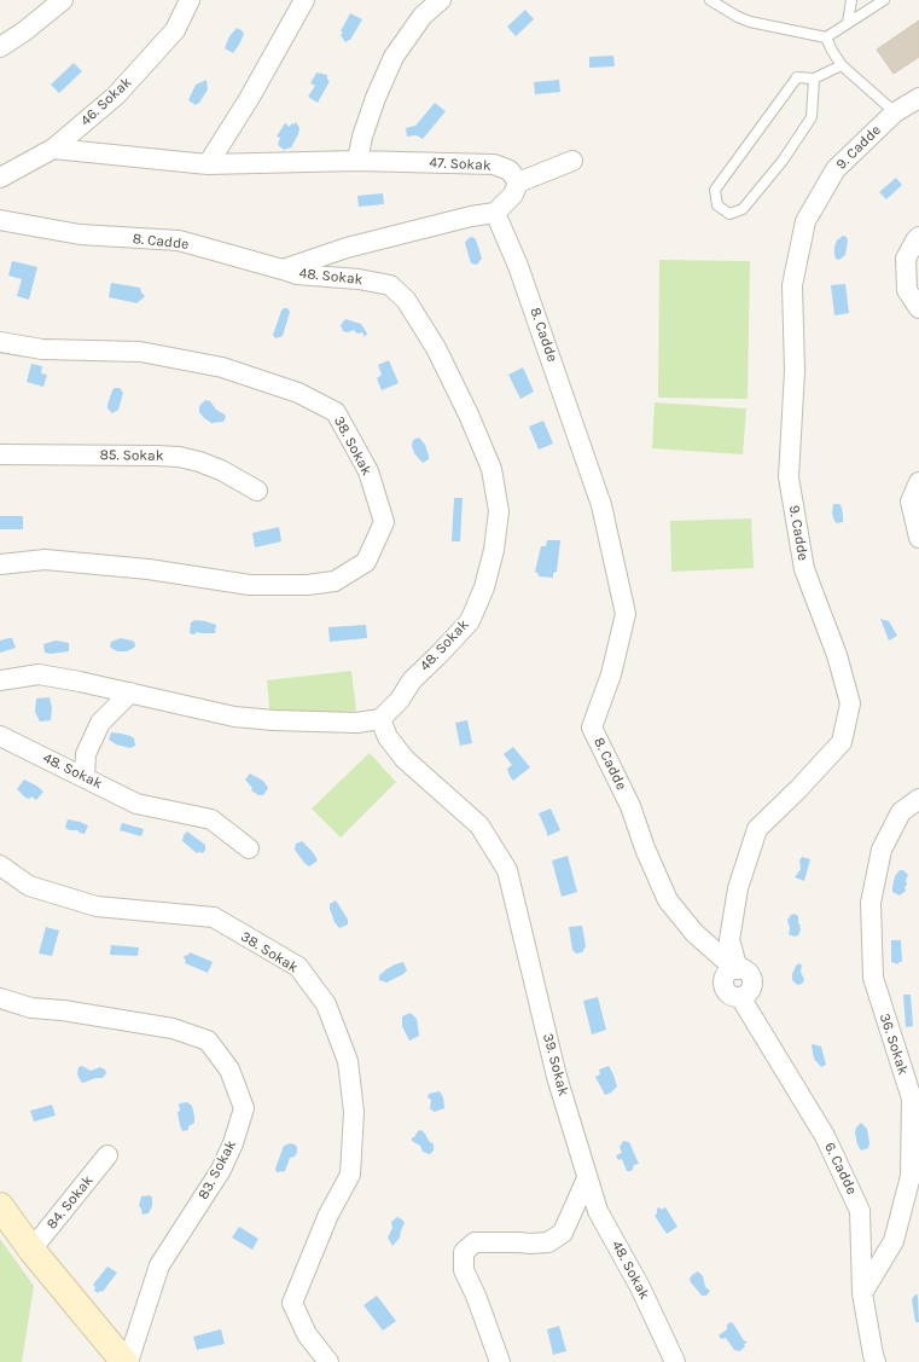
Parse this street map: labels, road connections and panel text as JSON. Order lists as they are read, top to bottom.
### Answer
{
  "streets": {
    "street": [
      "46. Sokak",
      "9. Cadde",
      "47. Sokak",
      "8. Cadde",
      "48. Sokak",
      "38. Sokak",
      "85. Sokak",
      "36. Sokak",
      "39. Sokak",
      "6. Cadde",
      "83. Sokak",
      "84. Sokak"
    ]
  },
  "crossings": [
    ["46. Sokak", "47. Sokak"],
    ["9. Cadde", "8. Cadde"],
    ["9. Cadde", "6. Cadde"],
    ["8. Cadde", "48. Sokak"],
    ["8. Cadde", "6. Cadde"],
    ["48. Sokak", "39. Sokak"],
    ["36. Sokak", "6. Cadde"]
  ]
}
